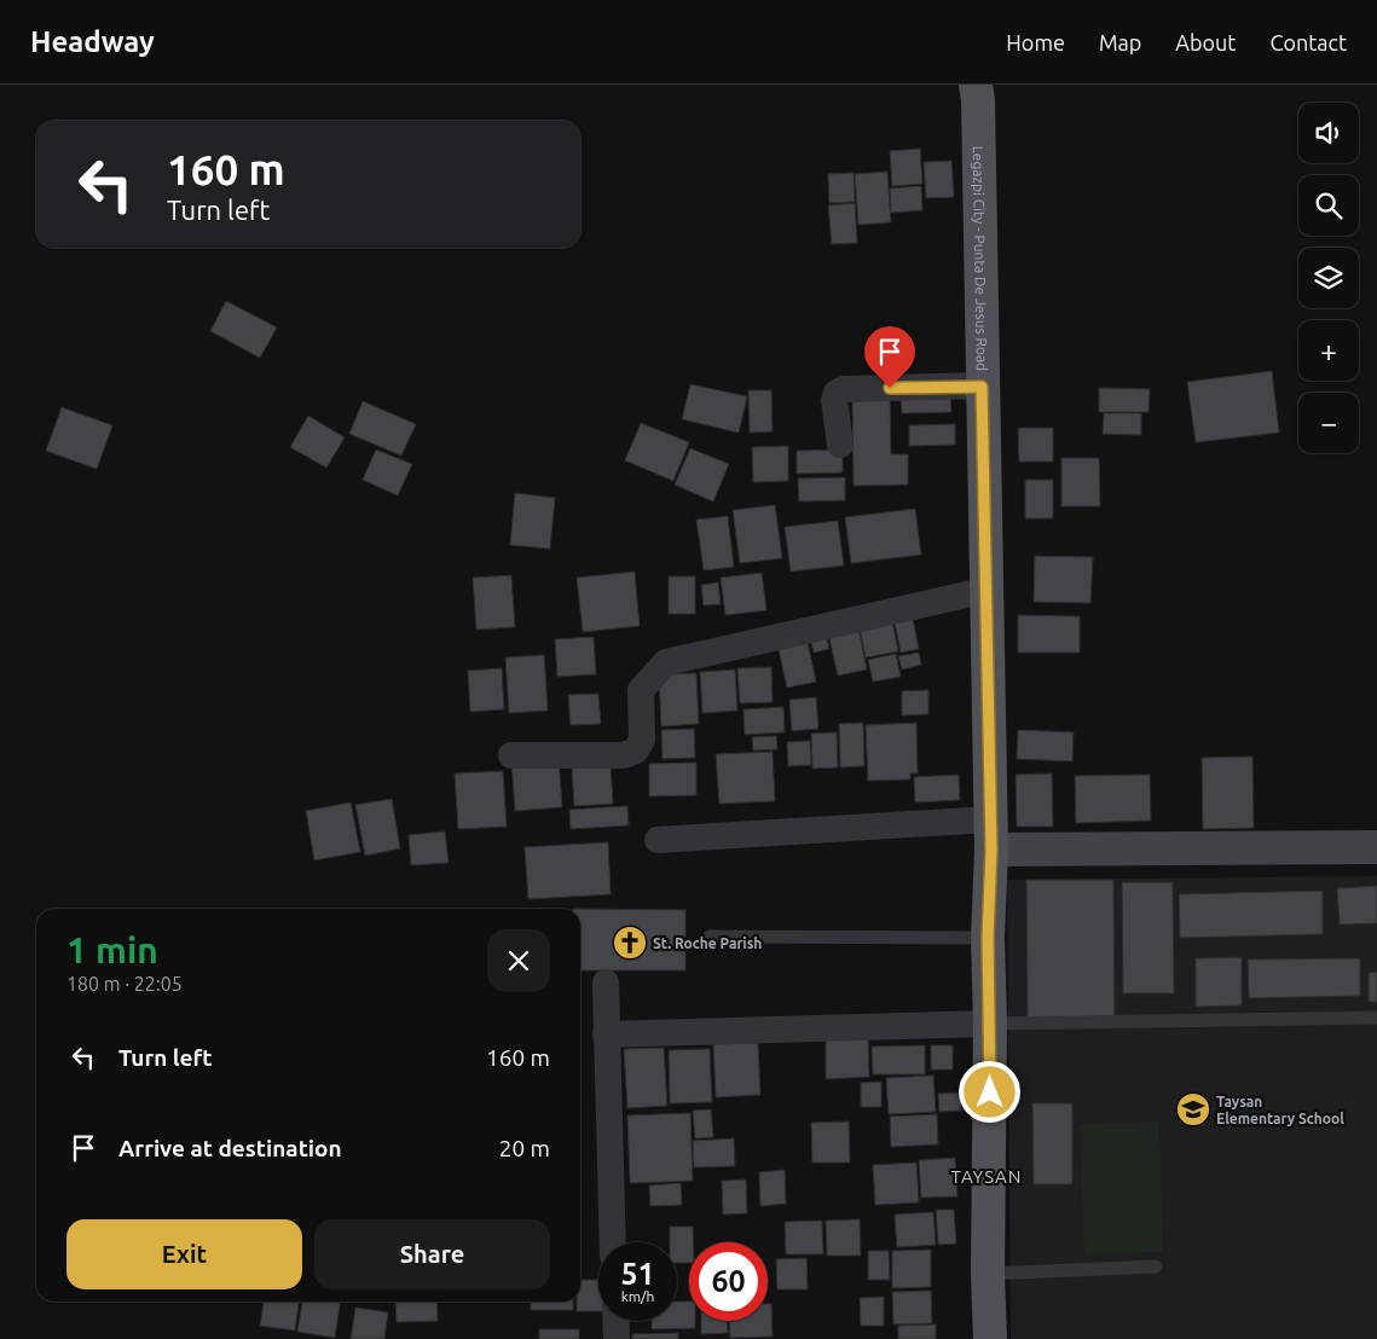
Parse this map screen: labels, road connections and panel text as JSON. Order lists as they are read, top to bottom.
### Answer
{
  "streets": {
    "main road": ["Legazpi City - Punta De Jesus Road"]
  },
  "districts": ["TAYSAN"],
  "places": {
    "church": ["St. Roche Parish"],
    "school or university": ["Taysan Elementary School"]
  },
  "page": {
    "header": "Headway",
    "nav": [
      "Home",
      "Map",
      "About",
      "Contact"
    ],
    "map_buttons": ["+", "−"],
    "turn": ["160 m", "Turn left"],
    "heading": ["1 min", "180 m · 22:05"],
    "list": [
      {
        "name": "Turn left",
        "value": "160 m"
      },
      {
        "name": "Arrive at destination",
        "value": "20 m"
      }
    ],
    "buttons": ["Exit", "Share"],
    "speed": "51 km/h",
    "limit": "60"
  }
}
